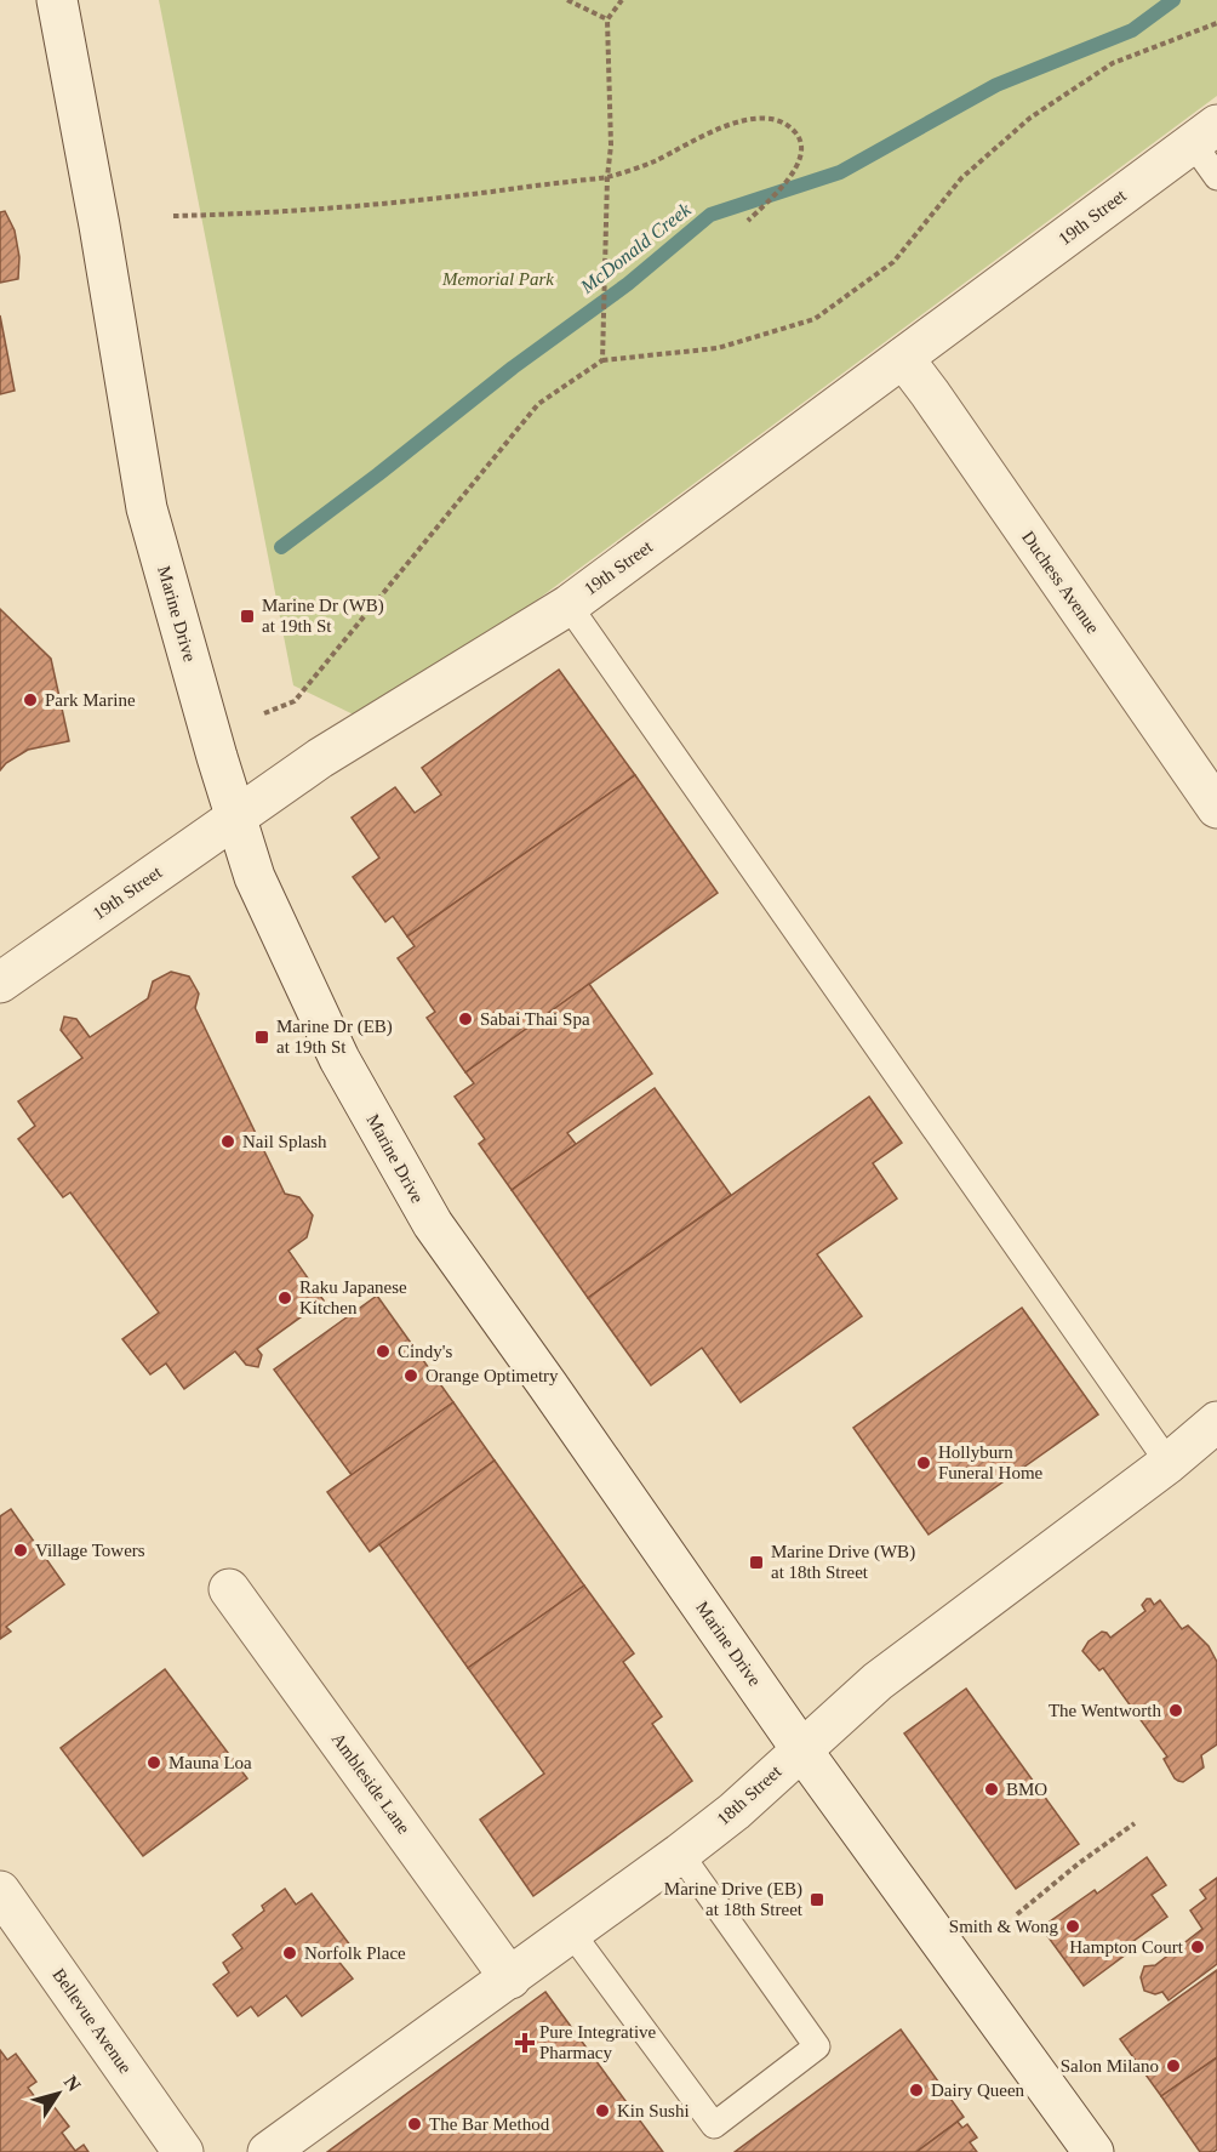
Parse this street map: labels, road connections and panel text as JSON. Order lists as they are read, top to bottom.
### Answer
{
  "streets": {
    "street": [
      "19th Street",
      "Duchess Avenue",
      "Marine Drive",
      "Ambleside Lane",
      "18th Street",
      "Bellevue Avenue"
    ]
  },
  "crossings": [
    ["19th Street", "Duchess Avenue"],
    ["19th Street", "Marine Drive"],
    ["Marine Drive", "18th Street"],
    ["Ambleside Lane", "18th Street"]
  ],
  "water": ["McDonald Creek"],
  "parks": ["Memorial Park"],
  "places": {
    "transit": [
      "Marine Dr (WB) at 19th St",
      "Marine Dr (EB) at 19th St",
      "Marine Drive (WB) at 18th Street",
      "Marine Drive (EB) at 18th Street"
    ],
    "other": [
      "Park Marine",
      "Sabai Thai Spa",
      "Nail Splash",
      "Raku Japanese Kitchen",
      "Cindy's",
      "Orange Optimetry",
      "Hollyburn Funeral Home",
      "Village Towers",
      "The Wentworth",
      "Mauna Loa",
      "BMO",
      "Smith & Wong",
      "Hampton Court",
      "Norfolk Place",
      "Salon Milano",
      "Dairy Queen",
      "Kin Sushi",
      "The Bar Method"
    ],
    "health": ["Pure Integrative Pharmacy"]
  },
  "north": "top right"
}
